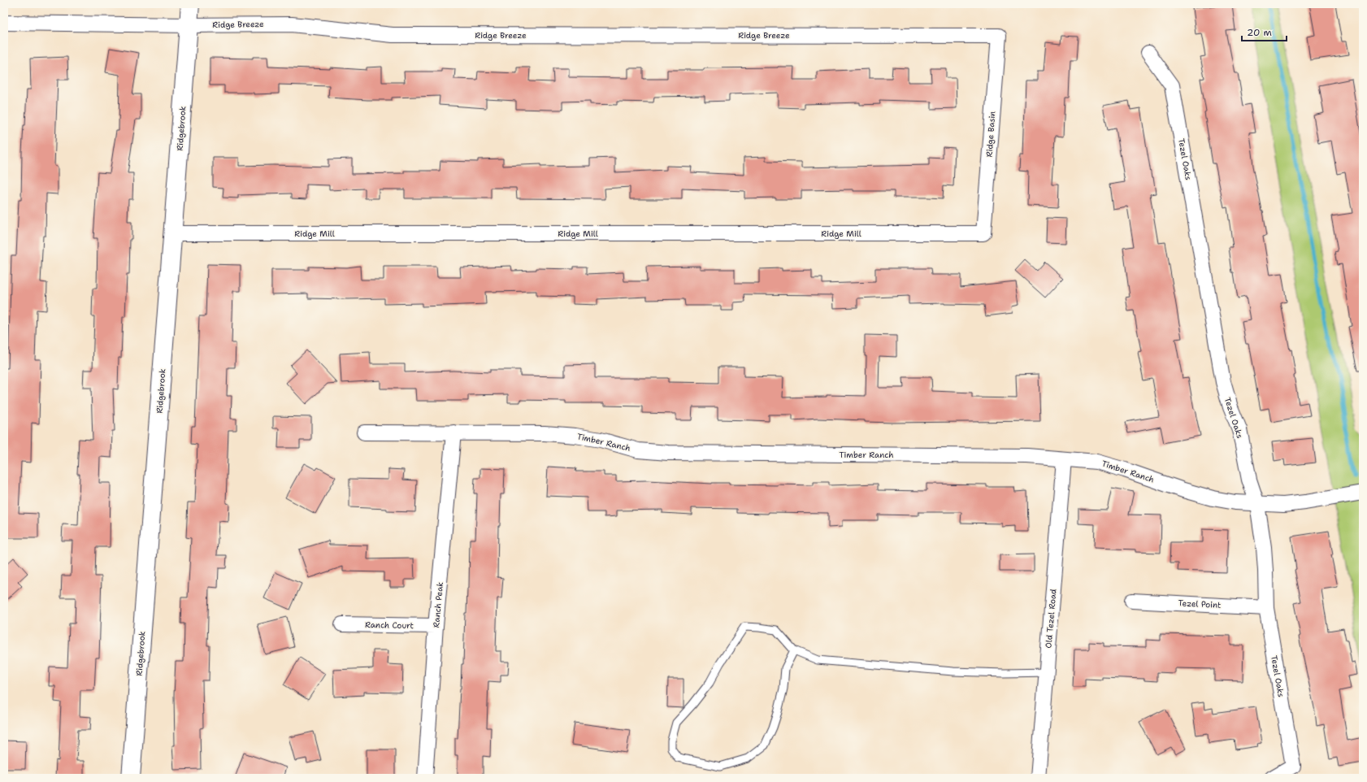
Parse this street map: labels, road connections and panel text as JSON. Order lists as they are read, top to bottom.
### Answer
{
  "streets": {
    "street": [
      "Ridge Breeze",
      "Ridgebrook",
      "Ridge Basin",
      "Tezel Oaks",
      "Ridge Mill",
      "Timber Ranch",
      "Tezel Point",
      "Ranch Peak",
      "Old Tezel Road",
      "Ranch Court"
    ]
  },
  "crossings": [
    ["Ridge Breeze", "Ridgebrook"],
    ["Ridge Breeze", "Ridge Basin"],
    ["Ridgebrook", "Ridge Mill"],
    ["Ridge Basin", "Ridge Mill"],
    ["Tezel Oaks", "Timber Ranch"],
    ["Tezel Oaks", "Tezel Point"],
    ["Timber Ranch", "Ranch Peak"],
    ["Timber Ranch", "Old Tezel Road"],
    ["Ranch Peak", "Ranch Court"]
  ],
  "scale_bar": "20 m"
}
